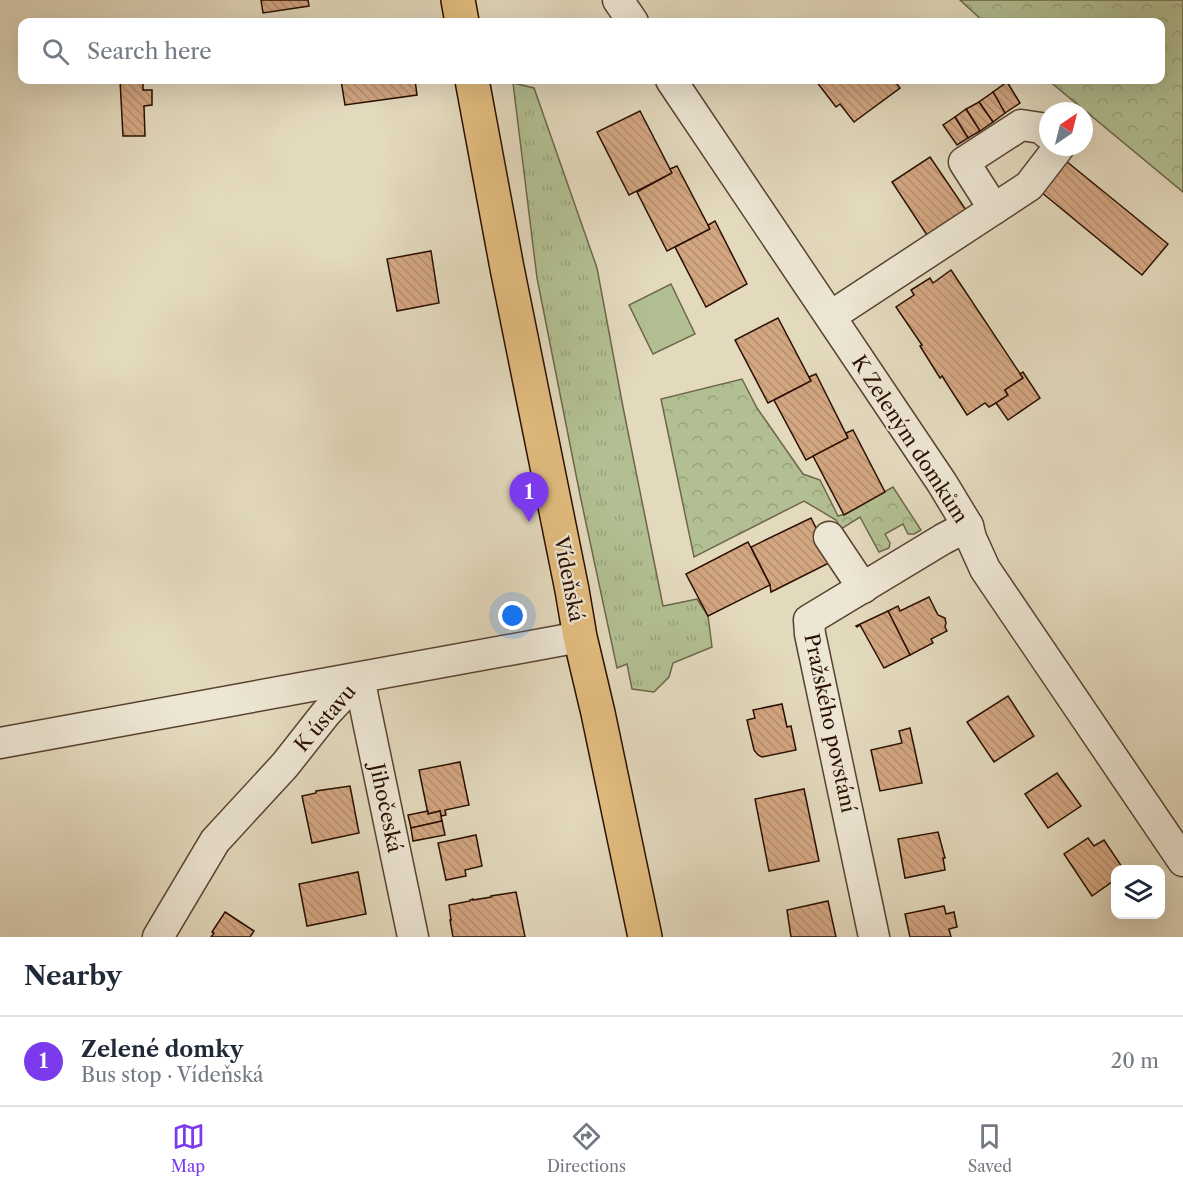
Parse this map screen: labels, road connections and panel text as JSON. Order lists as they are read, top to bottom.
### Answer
{
  "streets": {
    "main road": ["Vídeňská"],
    "street": [
      "K Zeleným domkům",
      "K ústavu",
      "Pražského povstání",
      "Jihočeská"
    ]
  },
  "crossings": [
    ["K Zeleným domkům", "Pražského povstání"],
    ["Vídeňská", "K ústavu"],
    ["K ústavu", "Jihočeská"]
  ],
  "north": "top right",
  "page": {
    "search": "Search here",
    "pins": "1",
    "heading": "Nearby",
    "list": [
      {
        "mark": "1",
        "name": "Zelené domky",
        "note": "Bus stop · Vídeňská",
        "value": "20 m"
      }
    ],
    "nav": ["Map", "Directions", "Saved"]
  }
}
